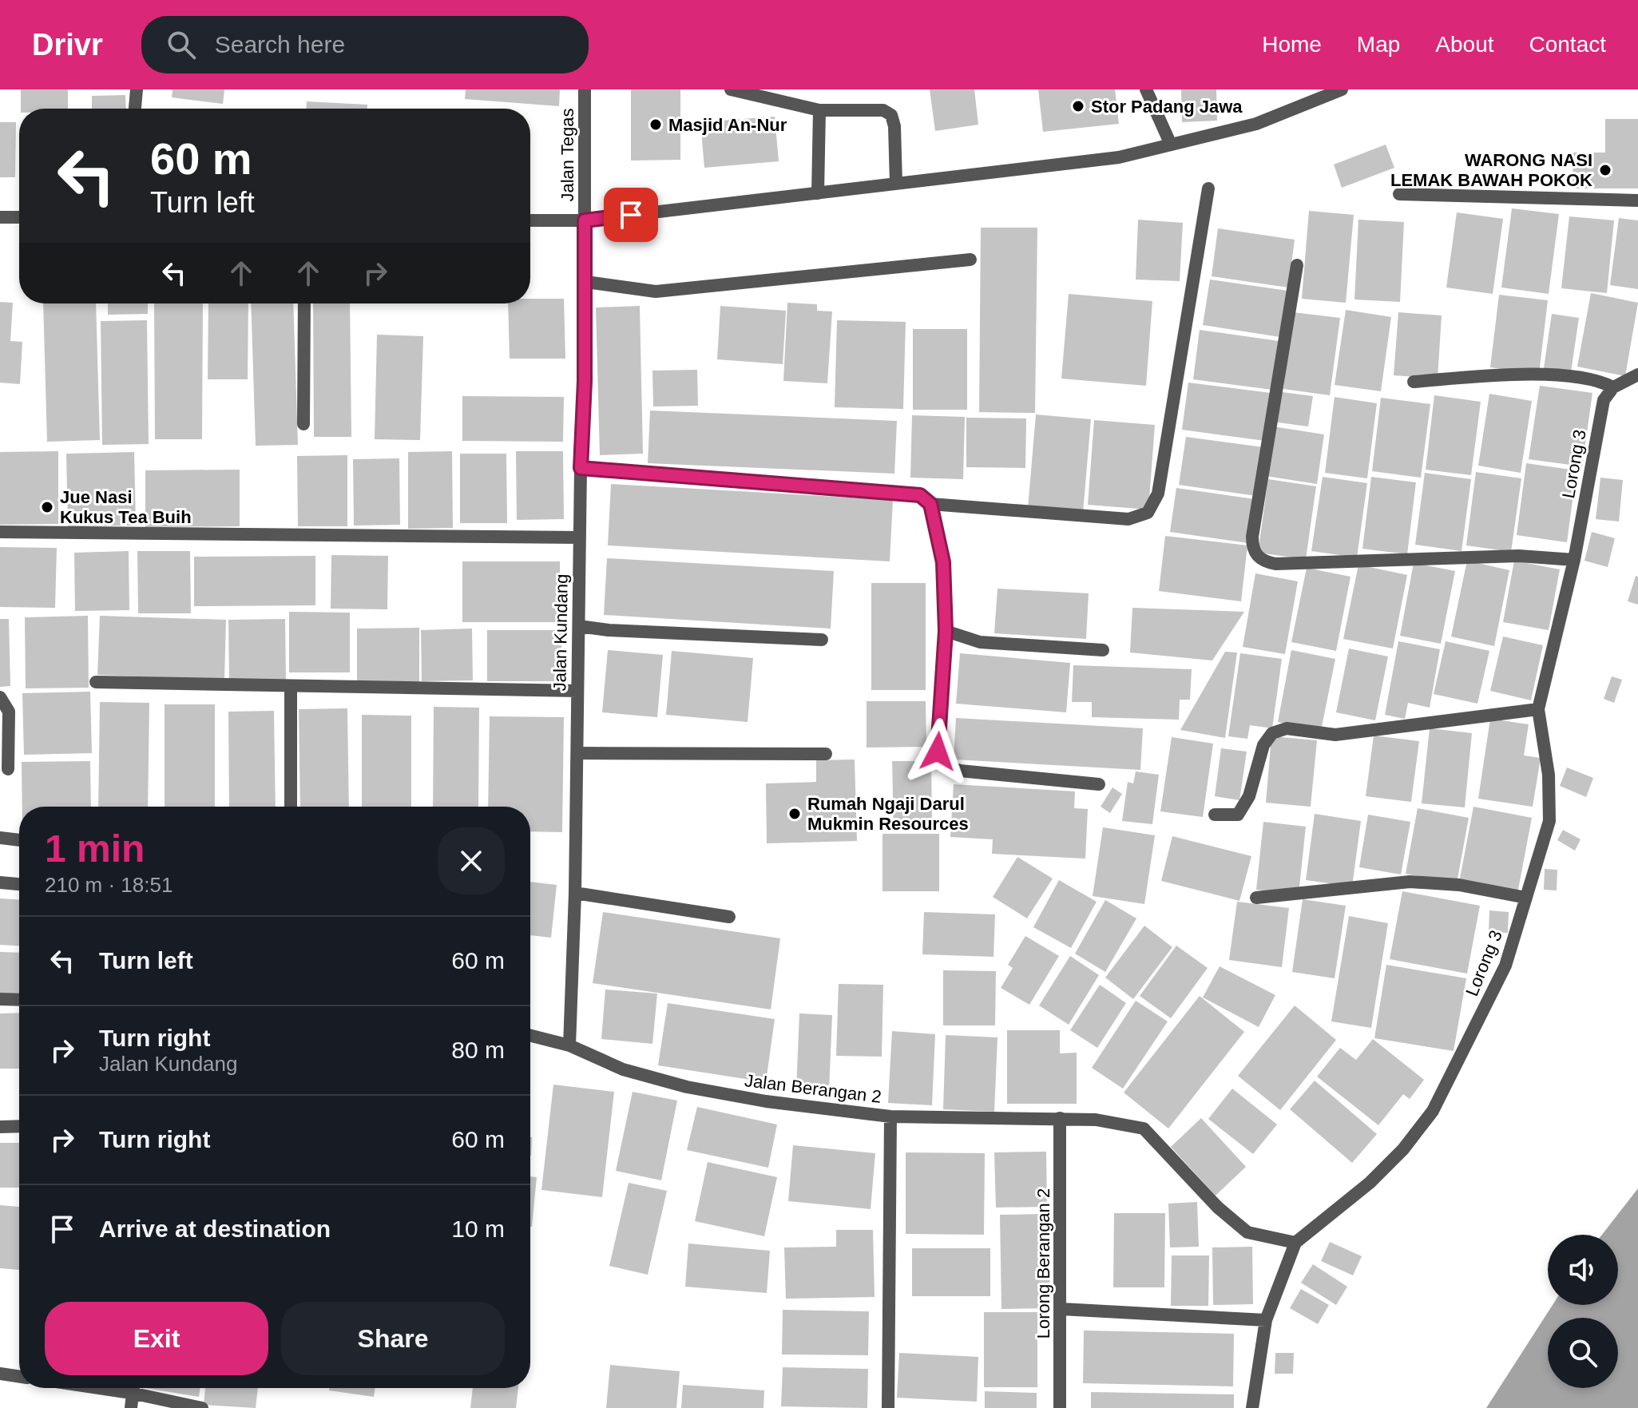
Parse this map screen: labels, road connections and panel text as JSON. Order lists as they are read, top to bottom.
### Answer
{
  "streets": {
    "street": [
      "Jalan Tegas",
      "Lorong 3",
      "Jalan Kundang",
      "Jalan Berangan 2",
      "Lorong Berangan 2"
    ]
  },
  "crossings": [
    ["Jalan Tegas", "Jalan Kundang"],
    ["Jalan Kundang", "Jalan Berangan 2"],
    ["Jalan Berangan 2", "Lorong Berangan 2"]
  ],
  "places": [
    "Stor Padang Jawa",
    "Masjid An-Nur",
    "WARONG NASI LEMAK BAWAH POKOK",
    "Jue Nasi Kukus Tea Buih",
    "Rumah Ngaji Darul Mukmin Resources"
  ],
  "page": {
    "header": "Drivr",
    "search": "Search here",
    "nav": [
      "Home",
      "Map",
      "About",
      "Contact"
    ],
    "turn": ["60 m", "Turn left"],
    "heading": ["1 min", "210 m · 18:51"],
    "list": [
      {
        "name": "Turn left",
        "value": "60 m"
      },
      {
        "name": "Turn right",
        "note": "Jalan Kundang",
        "value": "80 m"
      },
      {
        "name": "Turn right",
        "value": "60 m"
      },
      {
        "name": "Arrive at destination",
        "value": "10 m"
      }
    ],
    "buttons": ["Exit", "Share"]
  }
}
